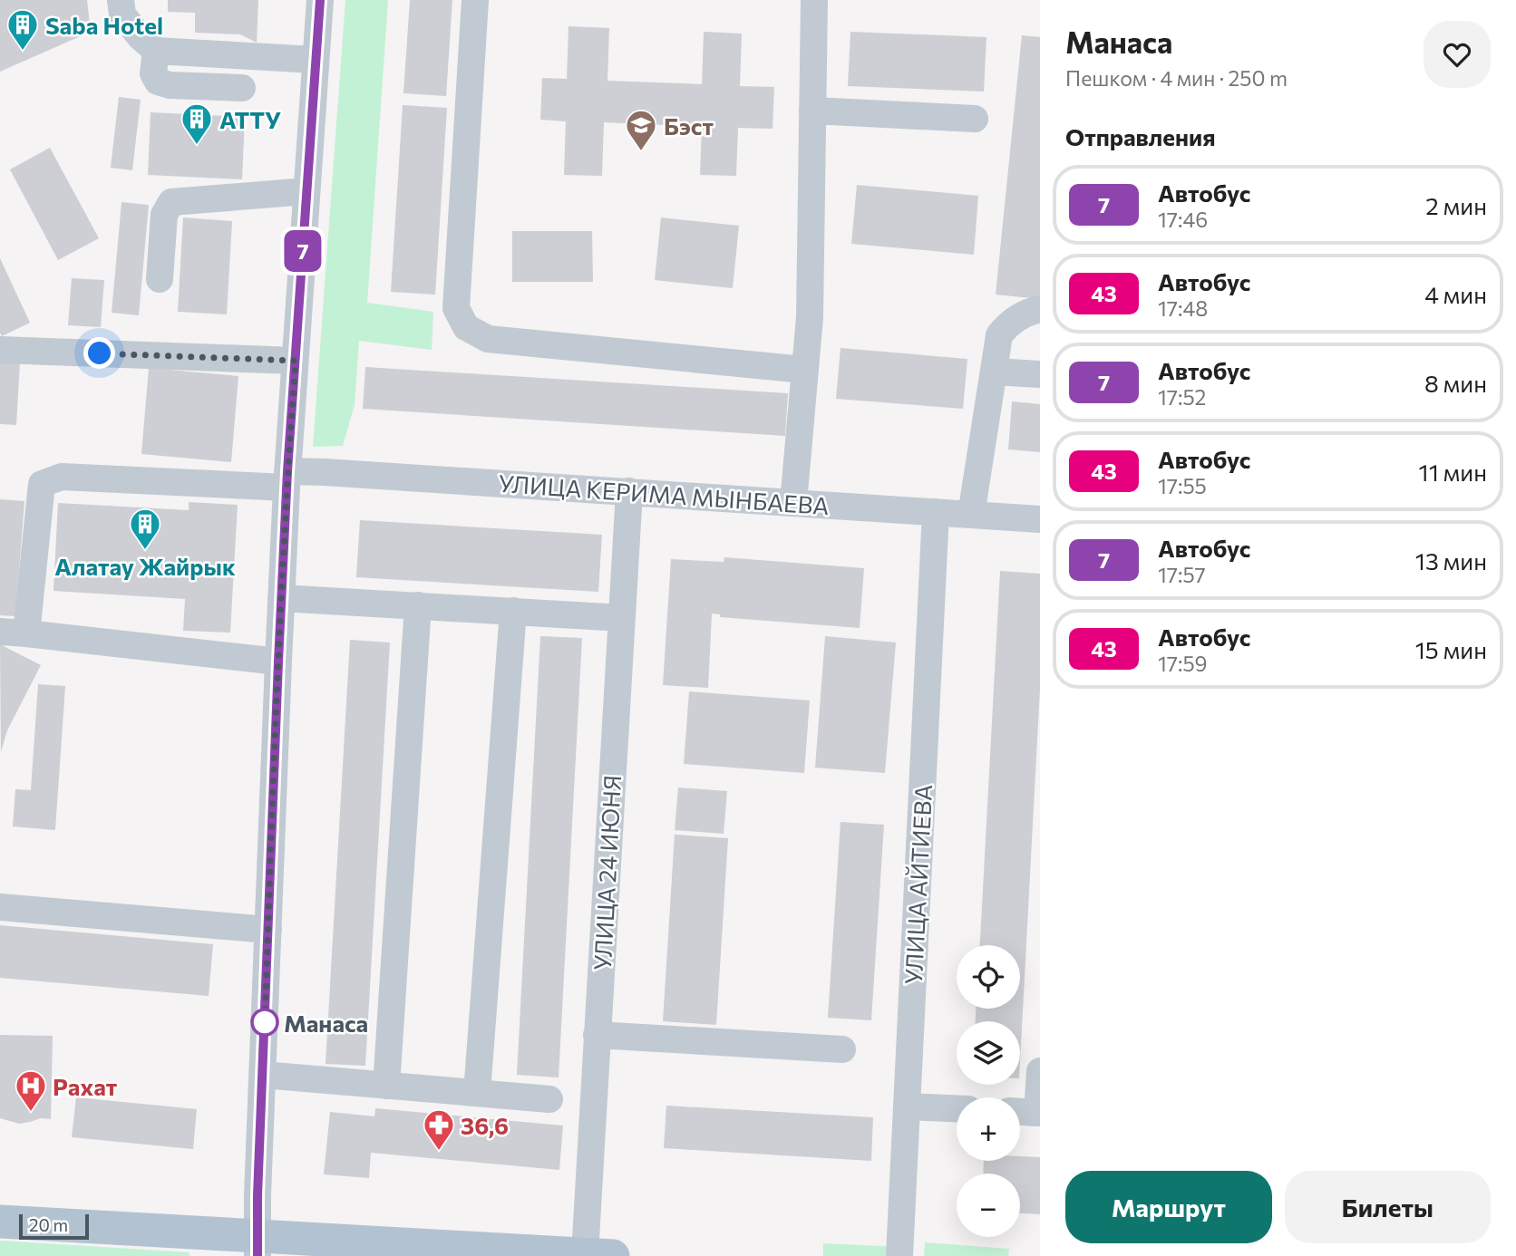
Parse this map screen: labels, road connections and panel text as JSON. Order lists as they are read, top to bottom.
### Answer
{
  "streets": {
    "street": ["УЛИЦА КЕРИМА МЫНБАЕВА", "УЛИЦА 24 ИЮНЯ", "УЛИЦА АЙТИЕВА"]
  },
  "crossings": [
    ["УЛИЦА КЕРИМА МЫНБАЕВА", "УЛИЦА 24 ИЮНЯ"],
    ["УЛИЦА КЕРИМА МЫНБАЕВА", "УЛИЦА АЙТИЕВА"]
  ],
  "places": {
    "building": ["Saba Hotel", "АТТУ", "Алатау Жайрык"],
    "school or university": ["Бэст"],
    "other": ["Манаса"],
    "hospital": ["Рахат"],
    "pharmacy": ["36,6"]
  },
  "lines": ["bus line 7"],
  "scale_bar": "20 m",
  "page": {
    "on_map": "7",
    "heading": [
      ["Манаса", "Пешком · 4 мин · 250 m"],
      "Отправления"
    ],
    "list": [
      {
        "mark": "7",
        "name": "Автобус",
        "note": "17:46",
        "value": "2 мин"
      },
      {
        "mark": "43",
        "name": "Автобус",
        "note": "17:48",
        "value": "4 мин"
      },
      {
        "mark": "7",
        "name": "Автобус",
        "note": "17:52",
        "value": "8 мин"
      },
      {
        "mark": "43",
        "name": "Автобус",
        "note": "17:55",
        "value": "11 мин"
      },
      {
        "mark": "7",
        "name": "Автобус",
        "note": "17:57",
        "value": "13 мин"
      },
      {
        "mark": "43",
        "name": "Автобус",
        "note": "17:59",
        "value": "15 мин"
      }
    ],
    "map_buttons": ["+", "−"],
    "buttons": ["Маршрут", "Билеты"],
    "scale": "20 m"
  }
}
